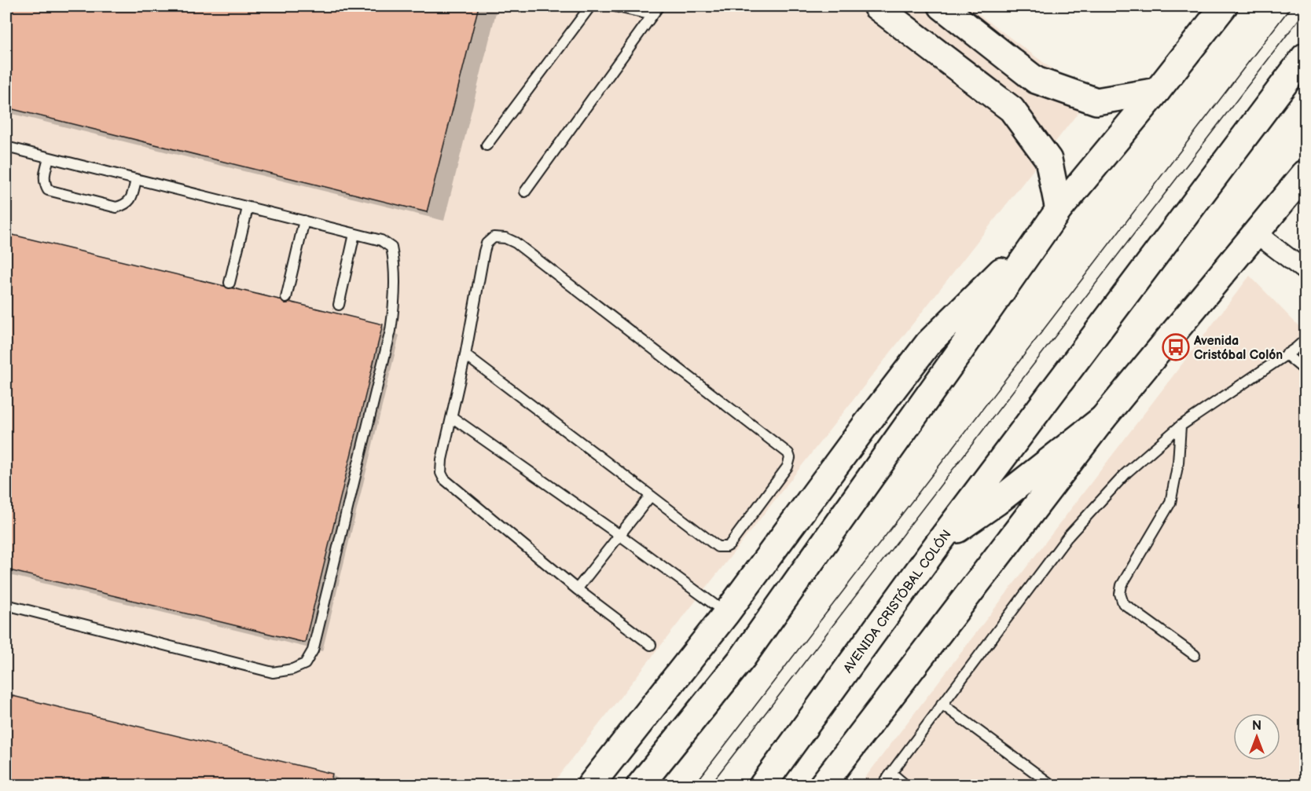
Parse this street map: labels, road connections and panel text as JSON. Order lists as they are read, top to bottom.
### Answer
{
  "streets": {
    "main road": ["AVENIDA CRISTÓBAL COLÓN"]
  },
  "places": {
    "bus stop": ["Avenida Cristóbal Colón"]
  },
  "north": "top"
}
